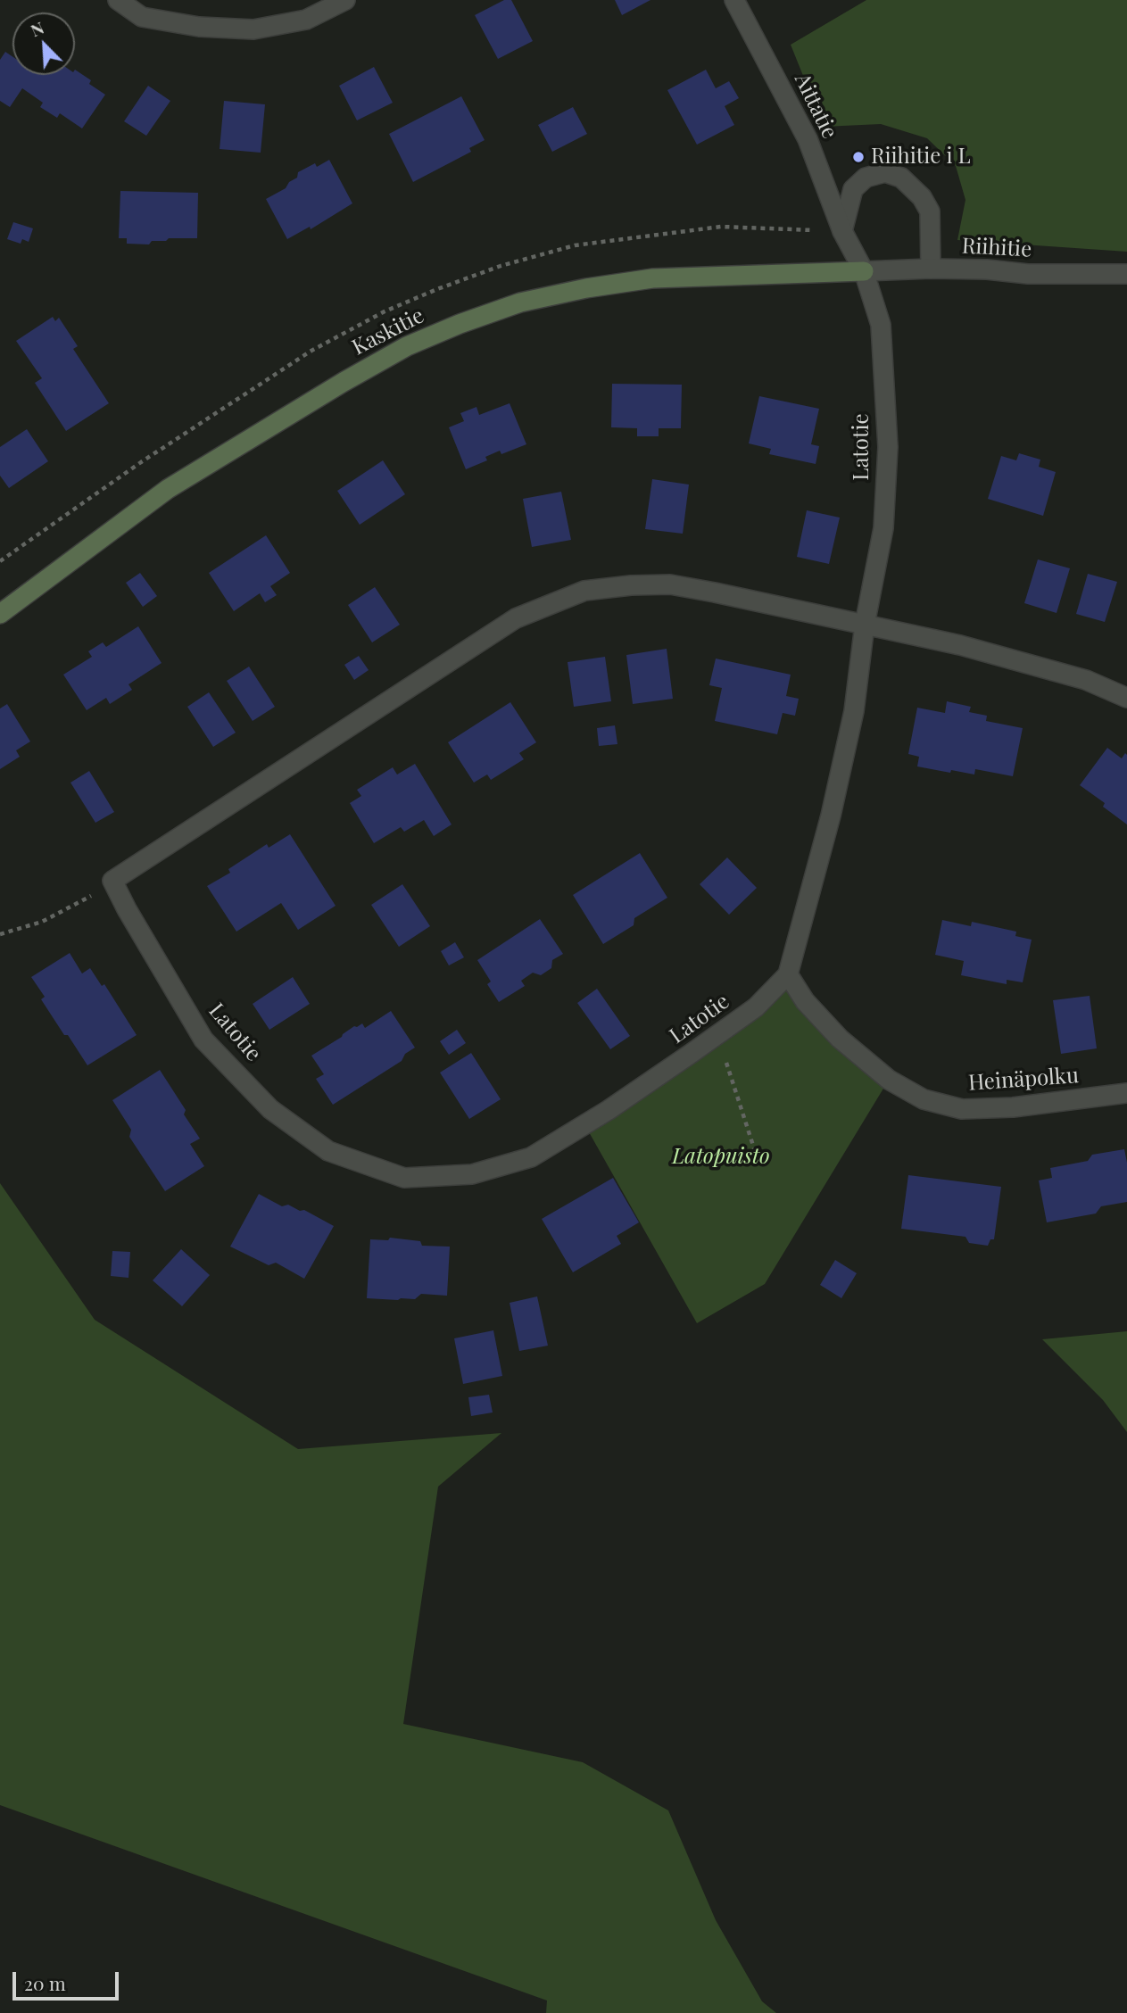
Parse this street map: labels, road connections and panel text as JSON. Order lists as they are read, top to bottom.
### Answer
{
  "streets": {
    "street": [
      "Aittatie",
      "Riihitie",
      "Kaskitie",
      "Latotie",
      "Heinäpolku"
    ]
  },
  "crossings": [
    ["Aittatie", "Riihitie"],
    ["Aittatie", "Kaskitie"],
    ["Aittatie", "Latotie"],
    ["Riihitie", "Kaskitie"],
    ["Riihitie", "Latotie"],
    ["Kaskitie", "Latotie"],
    ["Latotie", "Heinäpolku"]
  ],
  "parks": ["Latopuisto"],
  "places": ["Riihitie i L"],
  "scale_bar": "20 m",
  "north": "top left"
}
